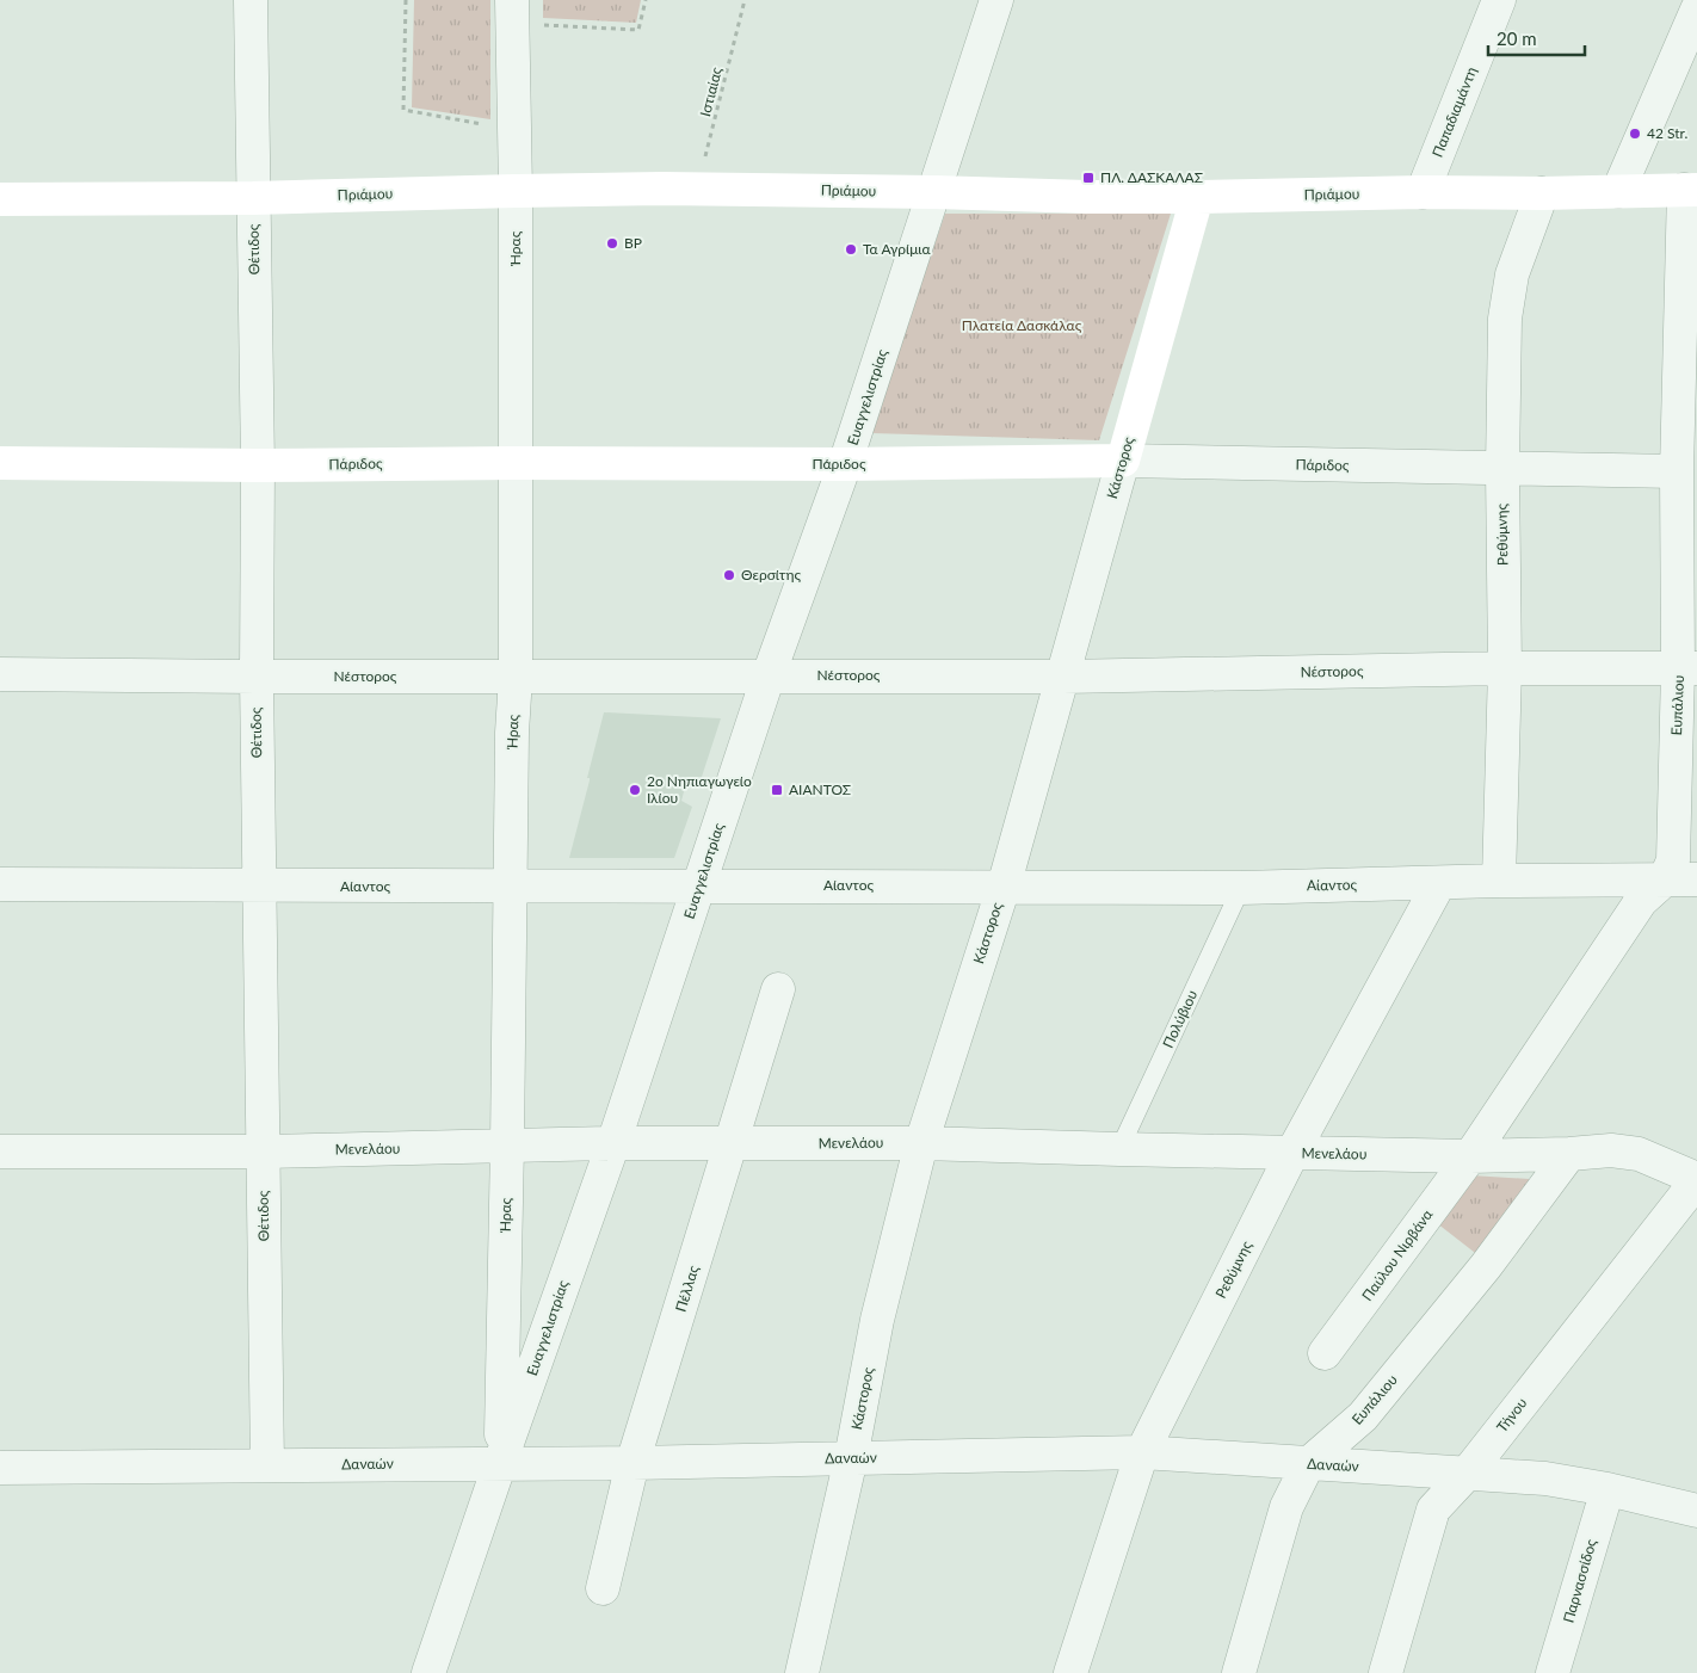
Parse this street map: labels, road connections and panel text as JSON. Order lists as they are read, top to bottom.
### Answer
{
  "streets": {
    "street": [
      "Παπαδιαμάντη",
      "Πριάμου",
      "Ήρας",
      "Θέτιδος",
      "Ευαγγελιστρίας",
      "Πάριδος",
      "Κάστορος",
      "Ρεθύμνης",
      "Νέστορος",
      "Ευπάλιου",
      "Αίαντος",
      "Μενελάου",
      "Παύλου Νιρβάνα",
      "Πέλλας",
      "Τήνου",
      "Δαναών",
      "Παρνασσίδος"
    ],
    "lane": ["Πολύβιου"],
    "path": ["Ιστιαίας"]
  },
  "crossings": [
    ["Ιστιαίας", "Πριάμου"],
    ["Παπαδιαμάντη", "Πριάμου"],
    ["Πριάμου", "Ήρας"],
    ["Πριάμου", "Θέτιδος"],
    ["Πριάμου", "Ευαγγελιστρίας"],
    ["Πριάμου", "Κάστορος"],
    ["Πριάμου", "Ρεθύμνης"],
    ["Πριάμου", "Ευπάλιου"],
    ["Ήρας", "Ευαγγελιστρίας"],
    ["Ήρας", "Πάριδος"],
    ["Ήρας", "Νέστορος"],
    ["Ήρας", "Αίαντος"],
    ["Ήρας", "Μενελάου"],
    ["Ήρας", "Δαναών"],
    ["Θέτιδος", "Πάριδος"],
    ["Θέτιδος", "Νέστορος"],
    ["Θέτιδος", "Αίαντος"],
    ["Θέτιδος", "Μενελάου"],
    ["Θέτιδος", "Δαναών"],
    ["Ευαγγελιστρίας", "Πάριδος"],
    ["Ευαγγελιστρίας", "Νέστορος"],
    ["Ευαγγελιστρίας", "Αίαντος"],
    ["Ευαγγελιστρίας", "Μενελάου"],
    ["Ευαγγελιστρίας", "Δαναών"],
    ["Πάριδος", "Κάστορος"],
    ["Πάριδος", "Ρεθύμνης"],
    ["Πάριδος", "Ευπάλιου"],
    ["Κάστορος", "Νέστορος"],
    ["Κάστορος", "Αίαντος"],
    ["Κάστορος", "Μενελάου"],
    ["Κάστορος", "Δαναών"],
    ["Ρεθύμνης", "Νέστορος"],
    ["Ρεθύμνης", "Αίαντος"],
    ["Ρεθύμνης", "Μενελάου"],
    ["Ρεθύμνης", "Δαναών"],
    ["Νέστορος", "Ευπάλιου"],
    ["Ευπάλιου", "Αίαντος"],
    ["Ευπάλιου", "Μενελάου"],
    ["Ευπάλιου", "Δαναών"],
    ["Αίαντος", "Πολύβιου"],
    ["Πολύβιου", "Μενελάου"],
    ["Μενελάου", "Παύλου Νιρβάνα"],
    ["Μενελάου", "Πέλλας"],
    ["Πέλλας", "Δαναών"],
    ["Τήνου", "Δαναών"],
    ["Δαναών", "Παρνασσίδος"]
  ],
  "parks": ["Πλατεία Δασκάλας"],
  "places": {
    "other": [
      "42 Str.",
      "BP",
      "Τα Αγρίμια",
      "Θερσίτης",
      "2ο Νηπιαγωγείο Ιλίου"
    ],
    "transit": ["ΠΛ. ΔΑΣΚΑΛΑΣ", "ΑΙΑΝΤΟΣ"]
  },
  "scale_bar": "20 m"
}
